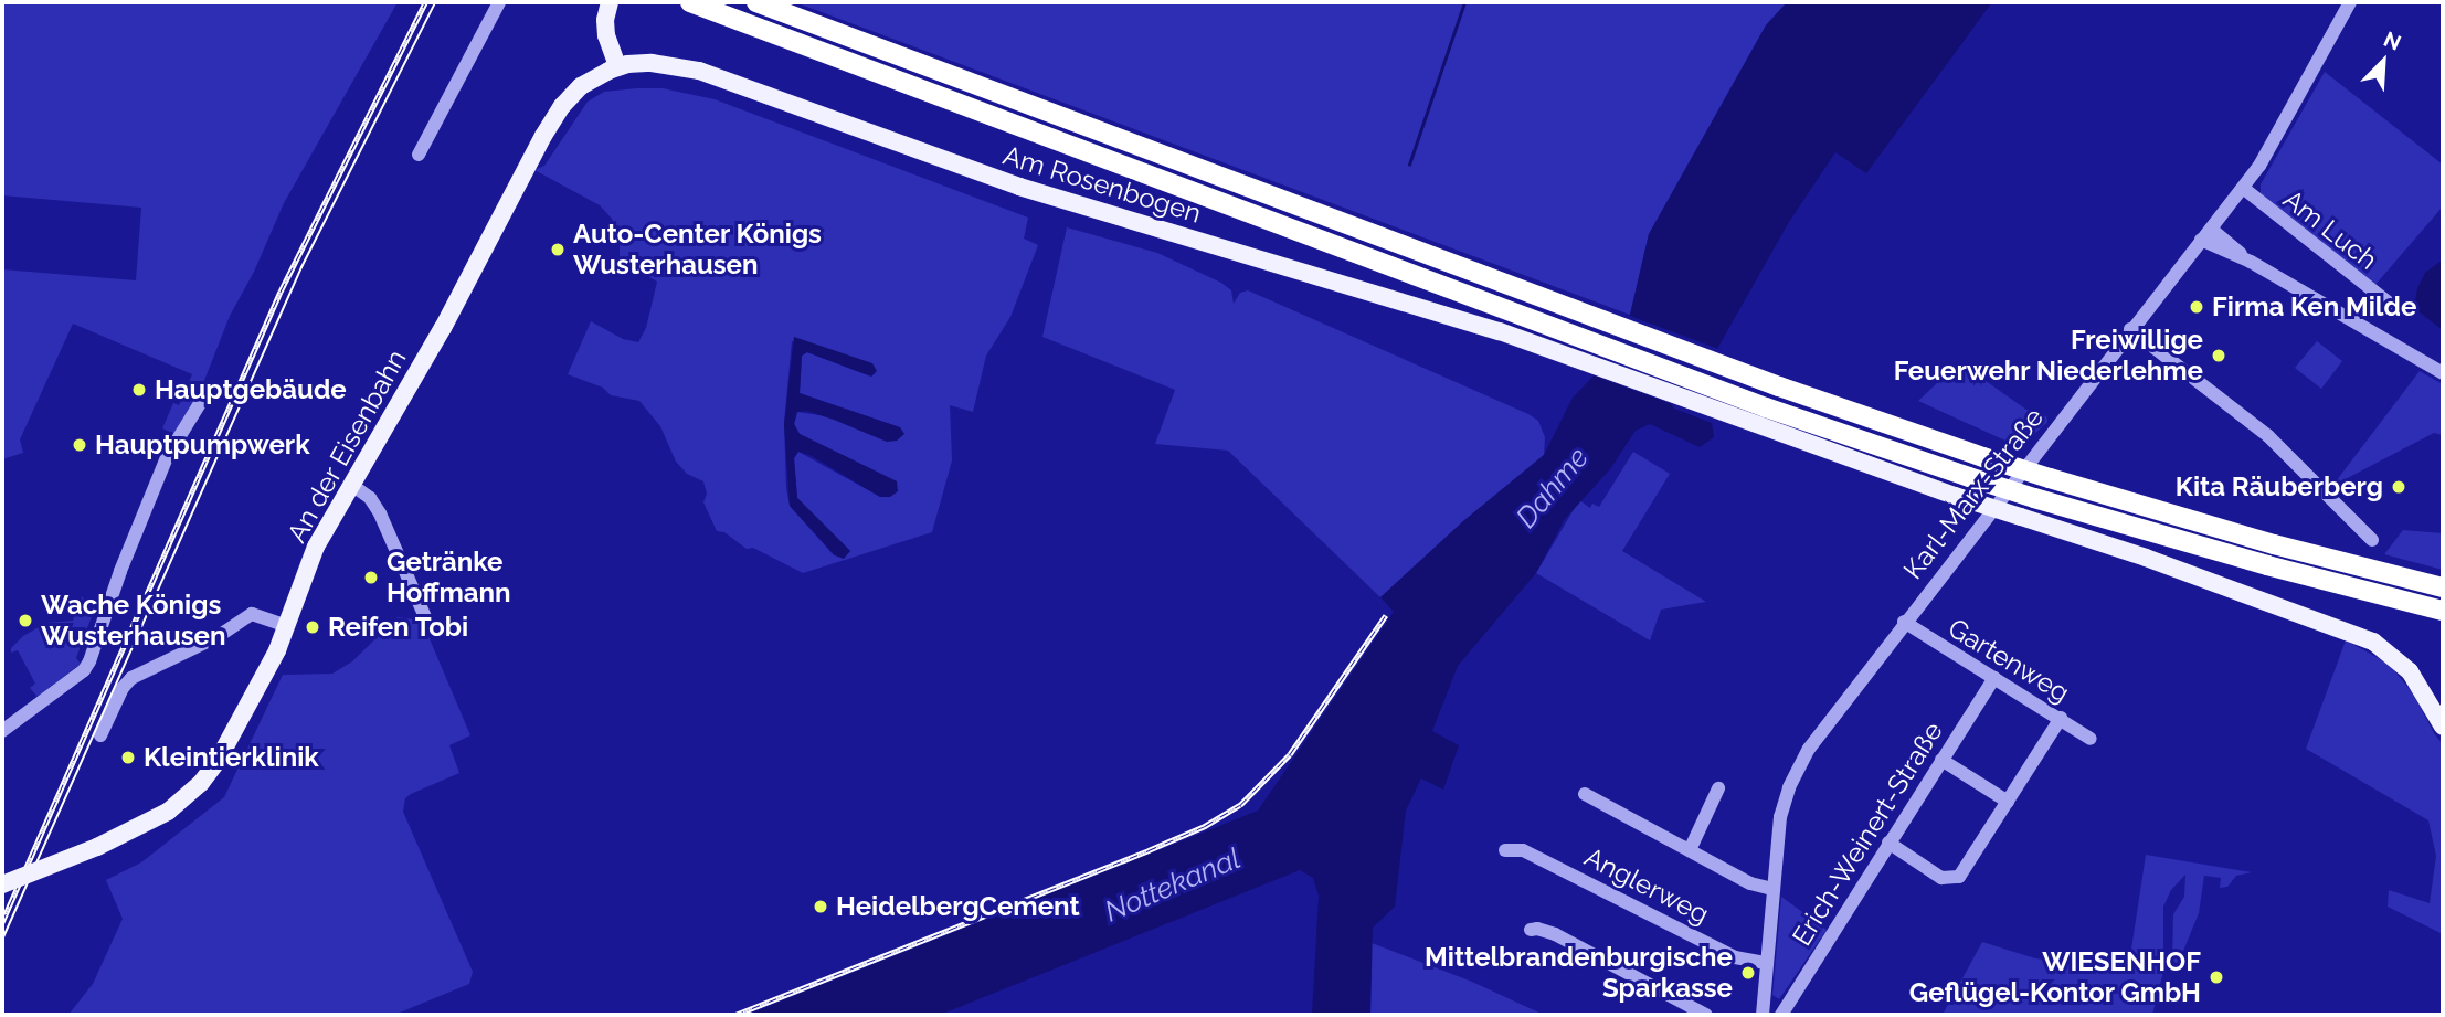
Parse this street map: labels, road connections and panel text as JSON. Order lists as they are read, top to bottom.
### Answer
{
  "streets": {
    "main road": ["Am Rosenbogen", "An der Eisenbahn"],
    "street": [
      "Am Luch",
      "Karl-Marx-Straße",
      "Gartenweg",
      "Erich-Weinert-Straße",
      "Anglerweg"
    ]
  },
  "crossings": [
    ["Am Rosenbogen", "An der Eisenbahn"],
    ["Am Luch", "Karl-Marx-Straße"],
    ["Karl-Marx-Straße", "Gartenweg"],
    ["Karl-Marx-Straße", "Anglerweg"],
    ["Gartenweg", "Erich-Weinert-Straße"]
  ],
  "water": ["Dahme", "Nottekanal"],
  "places": [
    "Auto-Center Königs Wusterhausen",
    "Firma Ken Milde",
    "Freiwillige Feuerwehr Niederlehme",
    "Hauptgebäude",
    "Hauptpumpwerk",
    "Kita Räuberberg",
    "Getränke Hoffmann",
    "Wache Königs Wusterhausen",
    "Reifen Tobi",
    "Kleintierklinik",
    "HeidelbergCement",
    "Mittelbrandenburgische Sparkasse",
    "WIESENHOF Geflügel-Kontor GmbH"
  ],
  "north": "top right"
}
